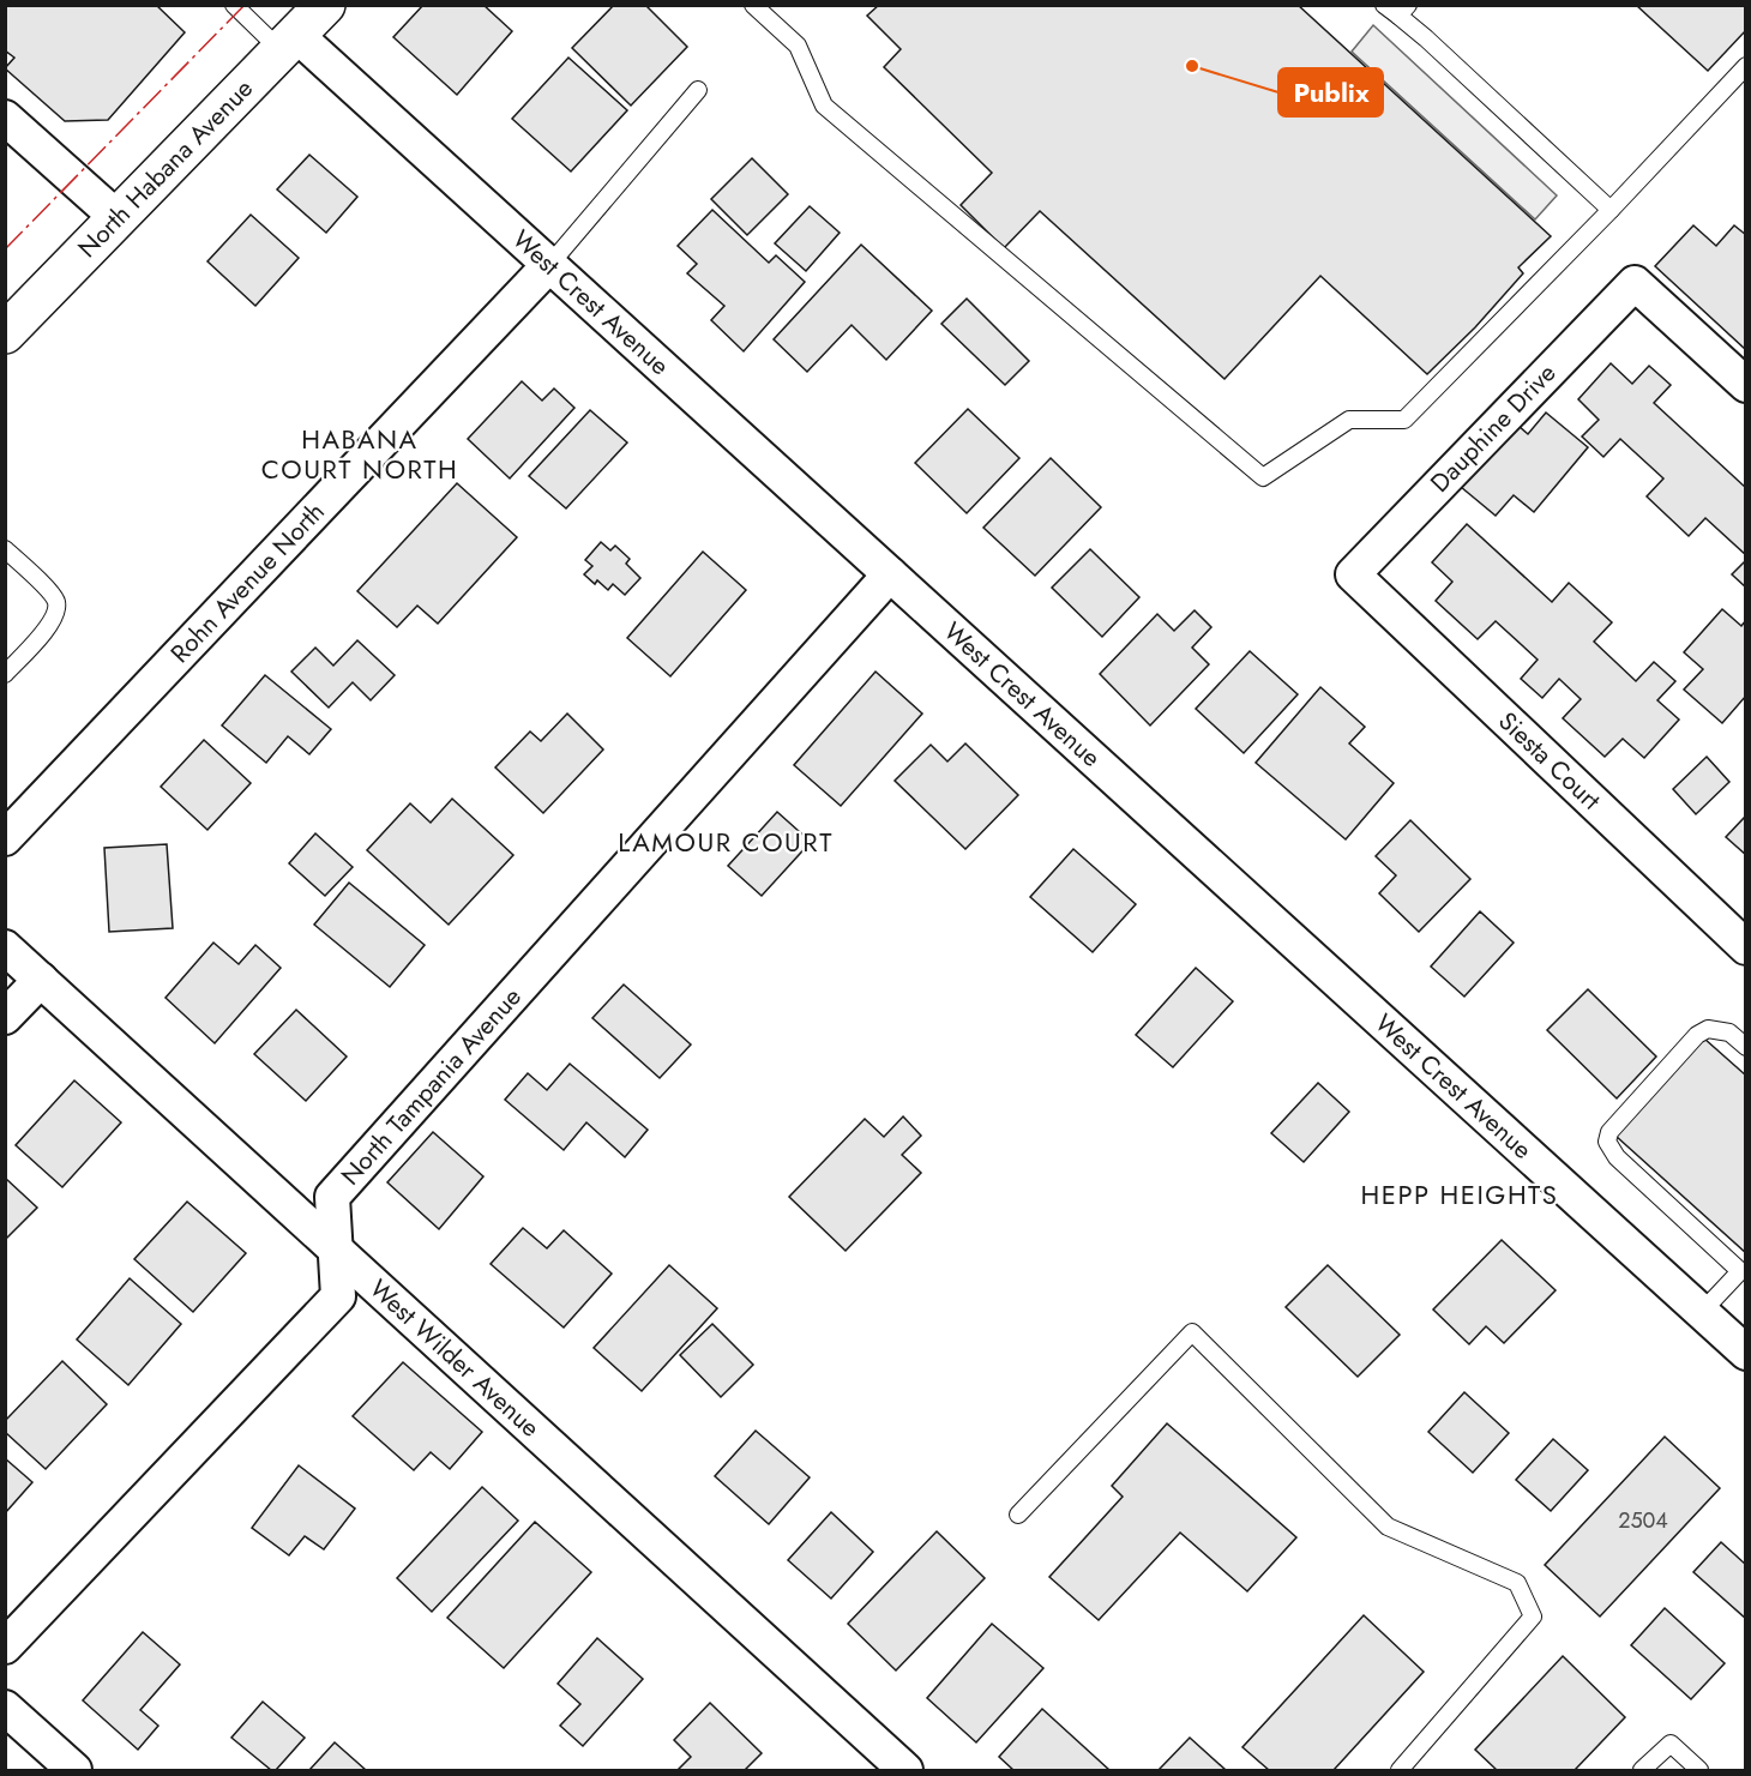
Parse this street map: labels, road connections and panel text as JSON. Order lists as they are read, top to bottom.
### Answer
{
  "streets": {
    "street": [
      "North Habana Avenue",
      "West Crest Avenue",
      "Dauphine Drive",
      "Rohn Avenue North",
      "Siesta Court",
      "North Tampania Avenue",
      "West Wilder Avenue"
    ]
  },
  "crossings": [
    ["North Habana Avenue", "West Crest Avenue"],
    ["West Crest Avenue", "Rohn Avenue North"],
    ["West Crest Avenue", "North Tampania Avenue"],
    ["Dauphine Drive", "Siesta Court"],
    ["North Tampania Avenue", "West Wilder Avenue"]
  ],
  "districts": ["HABANA COURT NORTH", "LAMOUR COURT", "HEPP HEIGHTS"],
  "places": ["Publix"],
  "house_numbers": ["2504"]
}
